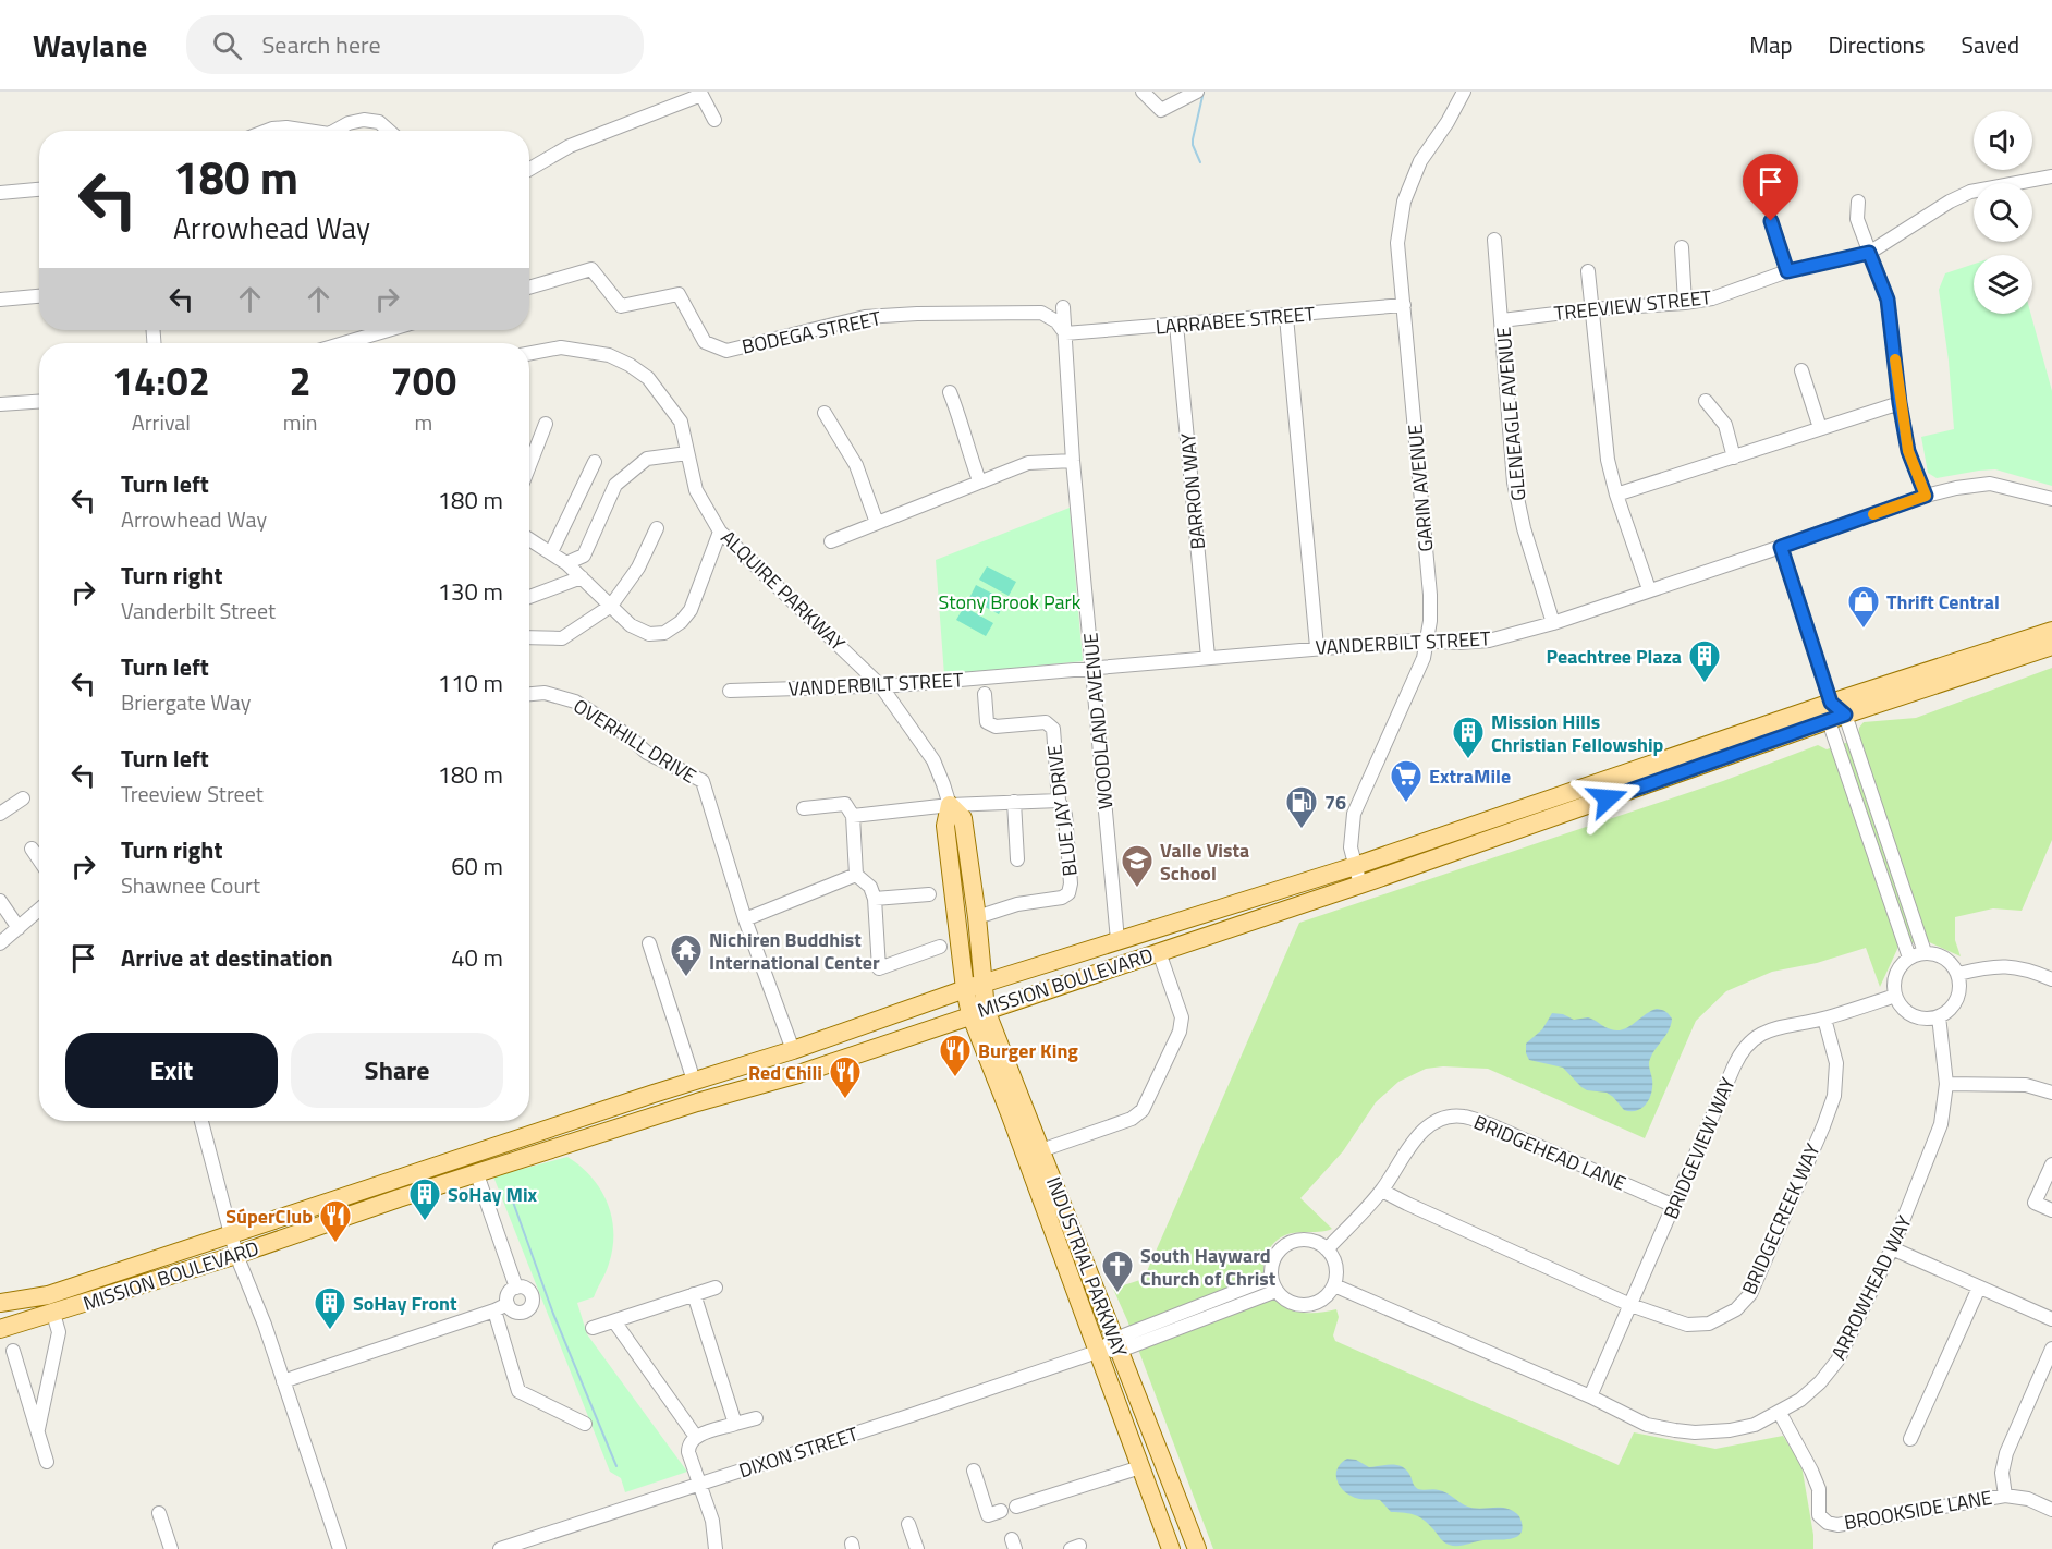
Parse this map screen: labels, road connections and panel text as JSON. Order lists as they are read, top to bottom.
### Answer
{
  "streets": {
    "main road": ["ALQUIRE PARKWAY", "MISSION BOULEVARD", "INDUSTRIAL PARKWAY"],
    "street": [
      "TREEVIEW STREET",
      "LARRABEE STREET",
      "BODEGA STREET",
      "GLENEAGLE AVENUE",
      "GARIN AVENUE",
      "BARRON WAY",
      "VANDERBILT STREET",
      "WOODLAND AVENUE",
      "OVERHILL DRIVE",
      "BLUE JAY DRIVE",
      "BRIDGEVIEW WAY",
      "BRIDGEHEAD LANE",
      "BRIDGECREEK WAY",
      "ARROWHEAD WAY",
      "DIXON STREET",
      "BROOKSIDE LANE"
    ]
  },
  "crossings": [
    ["TREEVIEW STREET", "GLENEAGLE AVENUE"],
    ["LARRABEE STREET", "BODEGA STREET"],
    ["LARRABEE STREET", "GARIN AVENUE"],
    ["LARRABEE STREET", "BARRON WAY"],
    ["LARRABEE STREET", "WOODLAND AVENUE"],
    ["BODEGA STREET", "WOODLAND AVENUE"],
    ["GLENEAGLE AVENUE", "VANDERBILT STREET"],
    ["GARIN AVENUE", "VANDERBILT STREET"],
    ["GARIN AVENUE", "MISSION BOULEVARD"],
    ["BARRON WAY", "VANDERBILT STREET"],
    ["ALQUIRE PARKWAY", "VANDERBILT STREET"],
    ["ALQUIRE PARKWAY", "BLUE JAY DRIVE"],
    ["ALQUIRE PARKWAY", "MISSION BOULEVARD"],
    ["ALQUIRE PARKWAY", "INDUSTRIAL PARKWAY"],
    ["VANDERBILT STREET", "WOODLAND AVENUE"],
    ["WOODLAND AVENUE", "MISSION BOULEVARD"],
    ["OVERHILL DRIVE", "MISSION BOULEVARD"],
    ["MISSION BOULEVARD", "INDUSTRIAL PARKWAY"],
    ["BRIDGEVIEW WAY", "BRIDGEHEAD LANE"],
    ["BRIDGEVIEW WAY", "BRIDGECREEK WAY"],
    ["BRIDGEVIEW WAY", "ARROWHEAD WAY"],
    ["BRIDGEHEAD LANE", "BRIDGECREEK WAY"],
    ["BRIDGEHEAD LANE", "ARROWHEAD WAY"],
    ["INDUSTRIAL PARKWAY", "DIXON STREET"],
    ["ARROWHEAD WAY", "BROOKSIDE LANE"]
  ],
  "parks": ["Stony Brook Park"],
  "places": {
    "shop": ["Thrift Central"],
    "building": [
      "Peachtree Plaza",
      "Mission Hills Christian Fellowship",
      "SoHay Mix",
      "SoHay Front"
    ],
    "supermarket": ["ExtraMile"],
    "fuel station": ["76"],
    "school or university": ["Valle Vista School"],
    "temple": ["Nichiren Buddhist International Center"],
    "restaurant": ["Burger King", "Red Chili", "SúperClub"],
    "church": ["South Hayward Church of Christ"]
  },
  "page": {
    "header": "Waylane",
    "search": "Search here",
    "nav": ["Map", "Directions", "Saved"],
    "turn": ["180 m", "Arrowhead Way"],
    "eta": [
      "14:02",
      "Arrival",
      "2",
      "min",
      "700",
      "m"
    ],
    "list": [
      {
        "name": "Turn left",
        "note": "Arrowhead Way",
        "value": "180 m"
      },
      {
        "name": "Turn right",
        "note": "Vanderbilt Street",
        "value": "130 m"
      },
      {
        "name": "Turn left",
        "note": "Briergate Way",
        "value": "110 m"
      },
      {
        "name": "Turn left",
        "note": "Treeview Street",
        "value": "180 m"
      },
      {
        "name": "Turn right",
        "note": "Shawnee Court",
        "value": "60 m"
      },
      {
        "name": "Arrive at destination",
        "value": "40 m"
      }
    ],
    "buttons": ["Exit", "Share"]
  }
}
